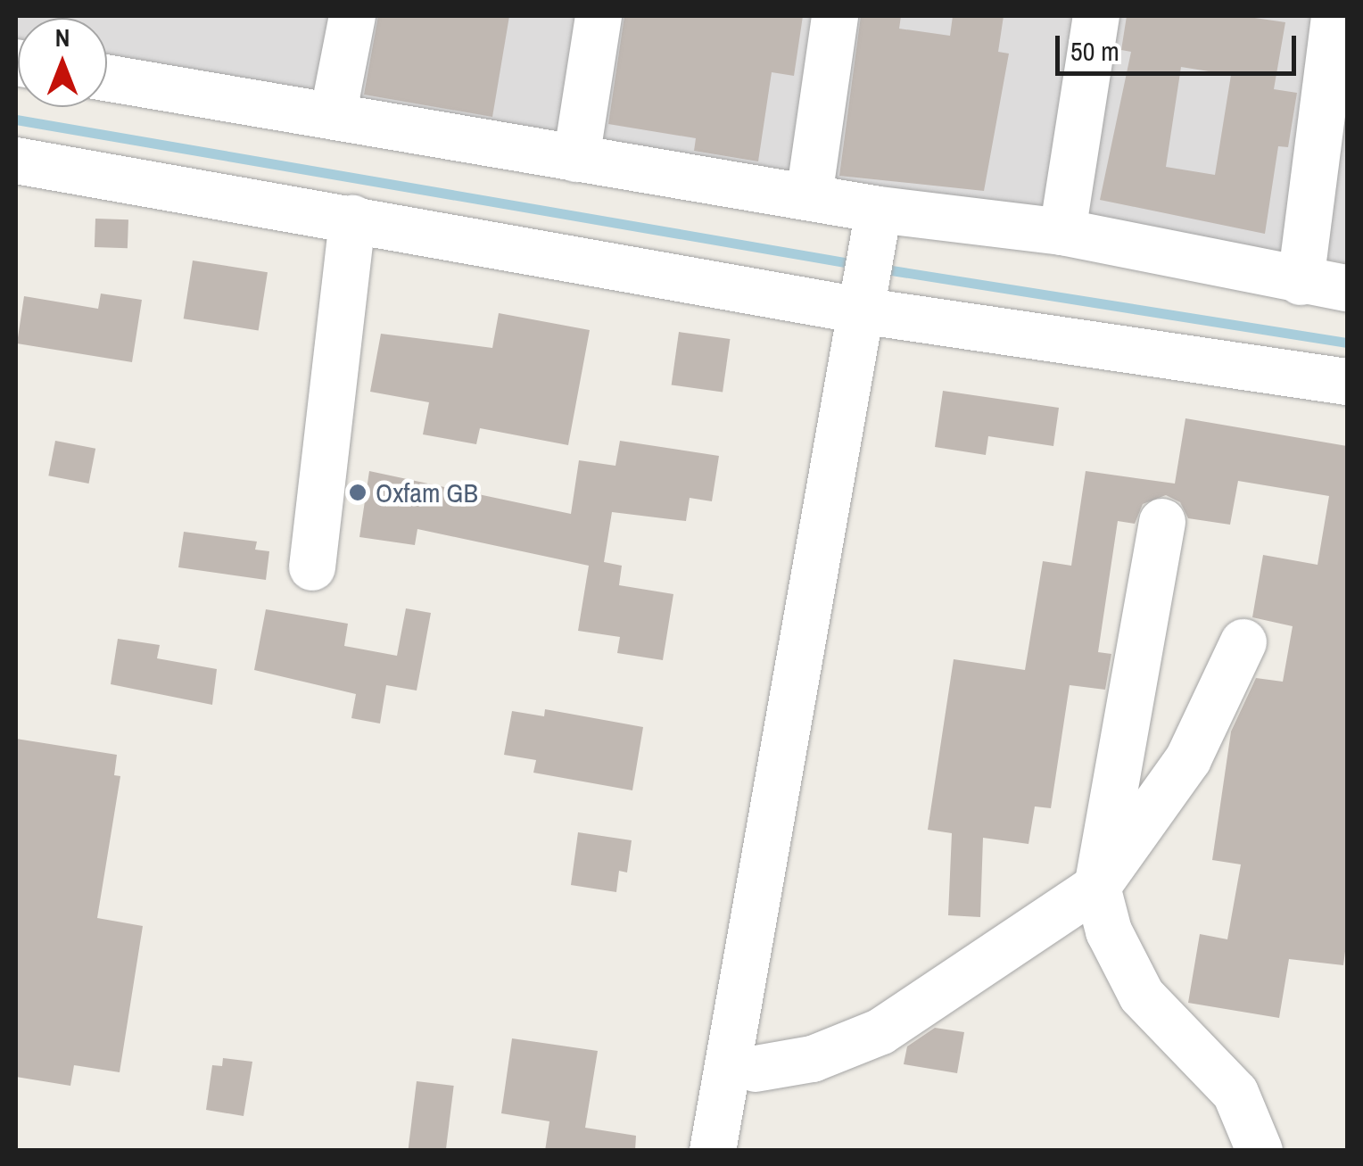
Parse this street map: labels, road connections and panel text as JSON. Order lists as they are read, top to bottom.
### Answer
{
  "places": ["Oxfam GB"],
  "scale_bar": "50 m",
  "north": "top"
}
